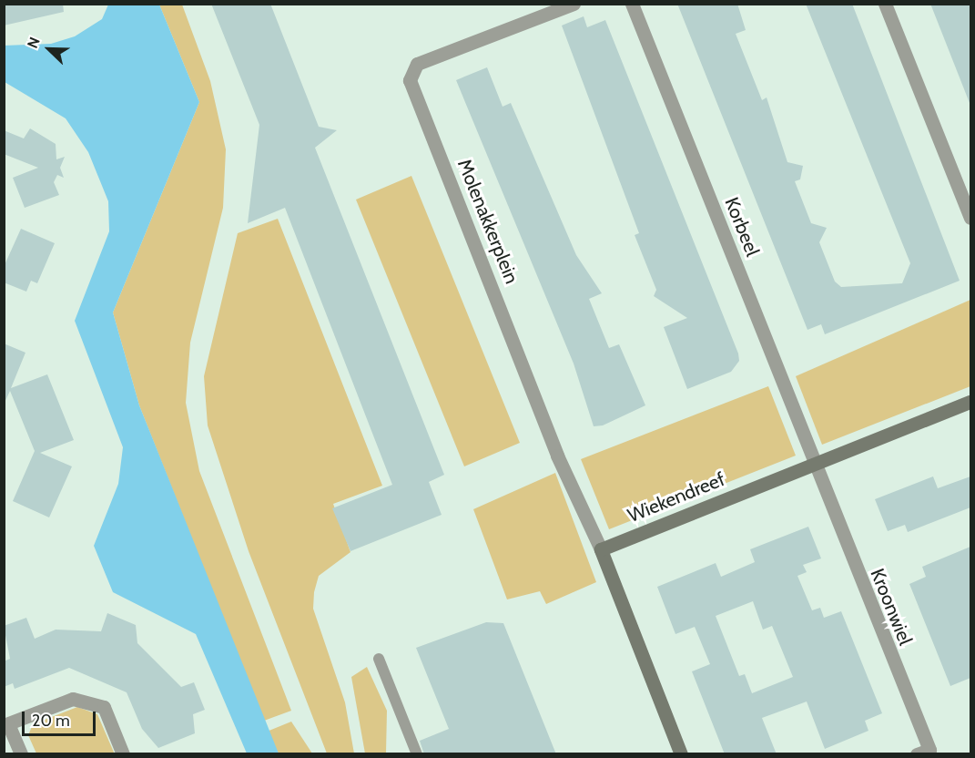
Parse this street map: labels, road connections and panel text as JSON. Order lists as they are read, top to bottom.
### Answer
{
  "streets": {
    "street": [
      "Molenakkerplein",
      "Korbeel",
      "Wiekendreef",
      "Kroonwiel"
    ]
  },
  "crossings": [
    ["Molenakkerplein", "Wiekendreef"],
    ["Korbeel", "Wiekendreef"],
    ["Korbeel", "Kroonwiel"],
    ["Wiekendreef", "Kroonwiel"]
  ],
  "scale_bar": "20 m",
  "north": "top left"
}
